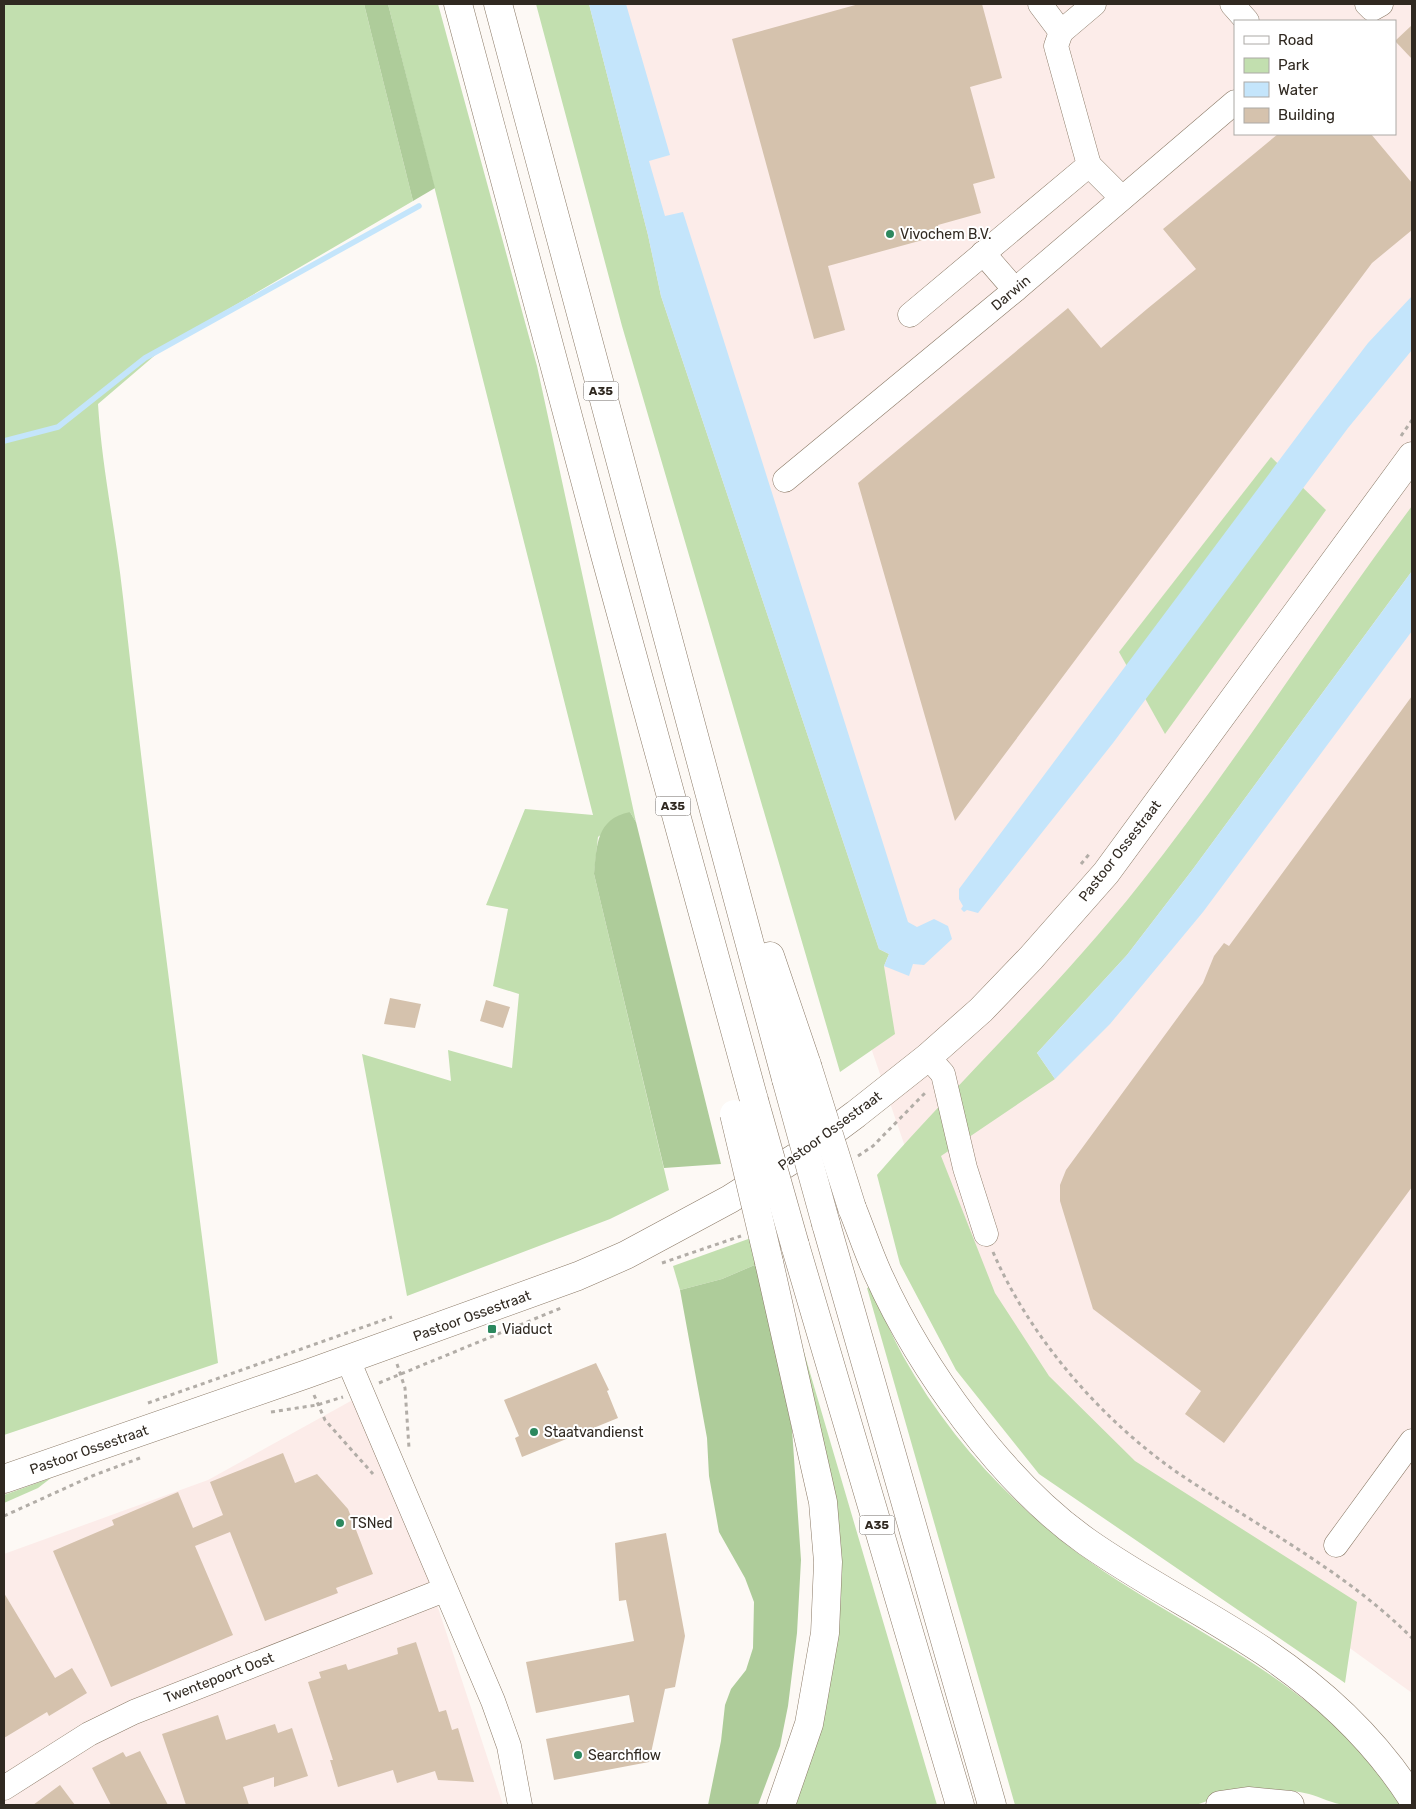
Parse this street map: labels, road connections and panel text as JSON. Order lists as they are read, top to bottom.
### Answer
{
  "streets": {
    "main road": ["A35", "Pastoor Ossestraat"],
    "street": ["Darwin", "Twentepoort Oost"]
  },
  "places": {
    "other": [
      "Vivochem B.V.",
      "Staatvandienst",
      "TSNed",
      "Searchflow"
    ],
    "transit": ["Viaduct"]
  },
  "legend": [
    "Road",
    "Park",
    "Water",
    "Building"
  ]
}
